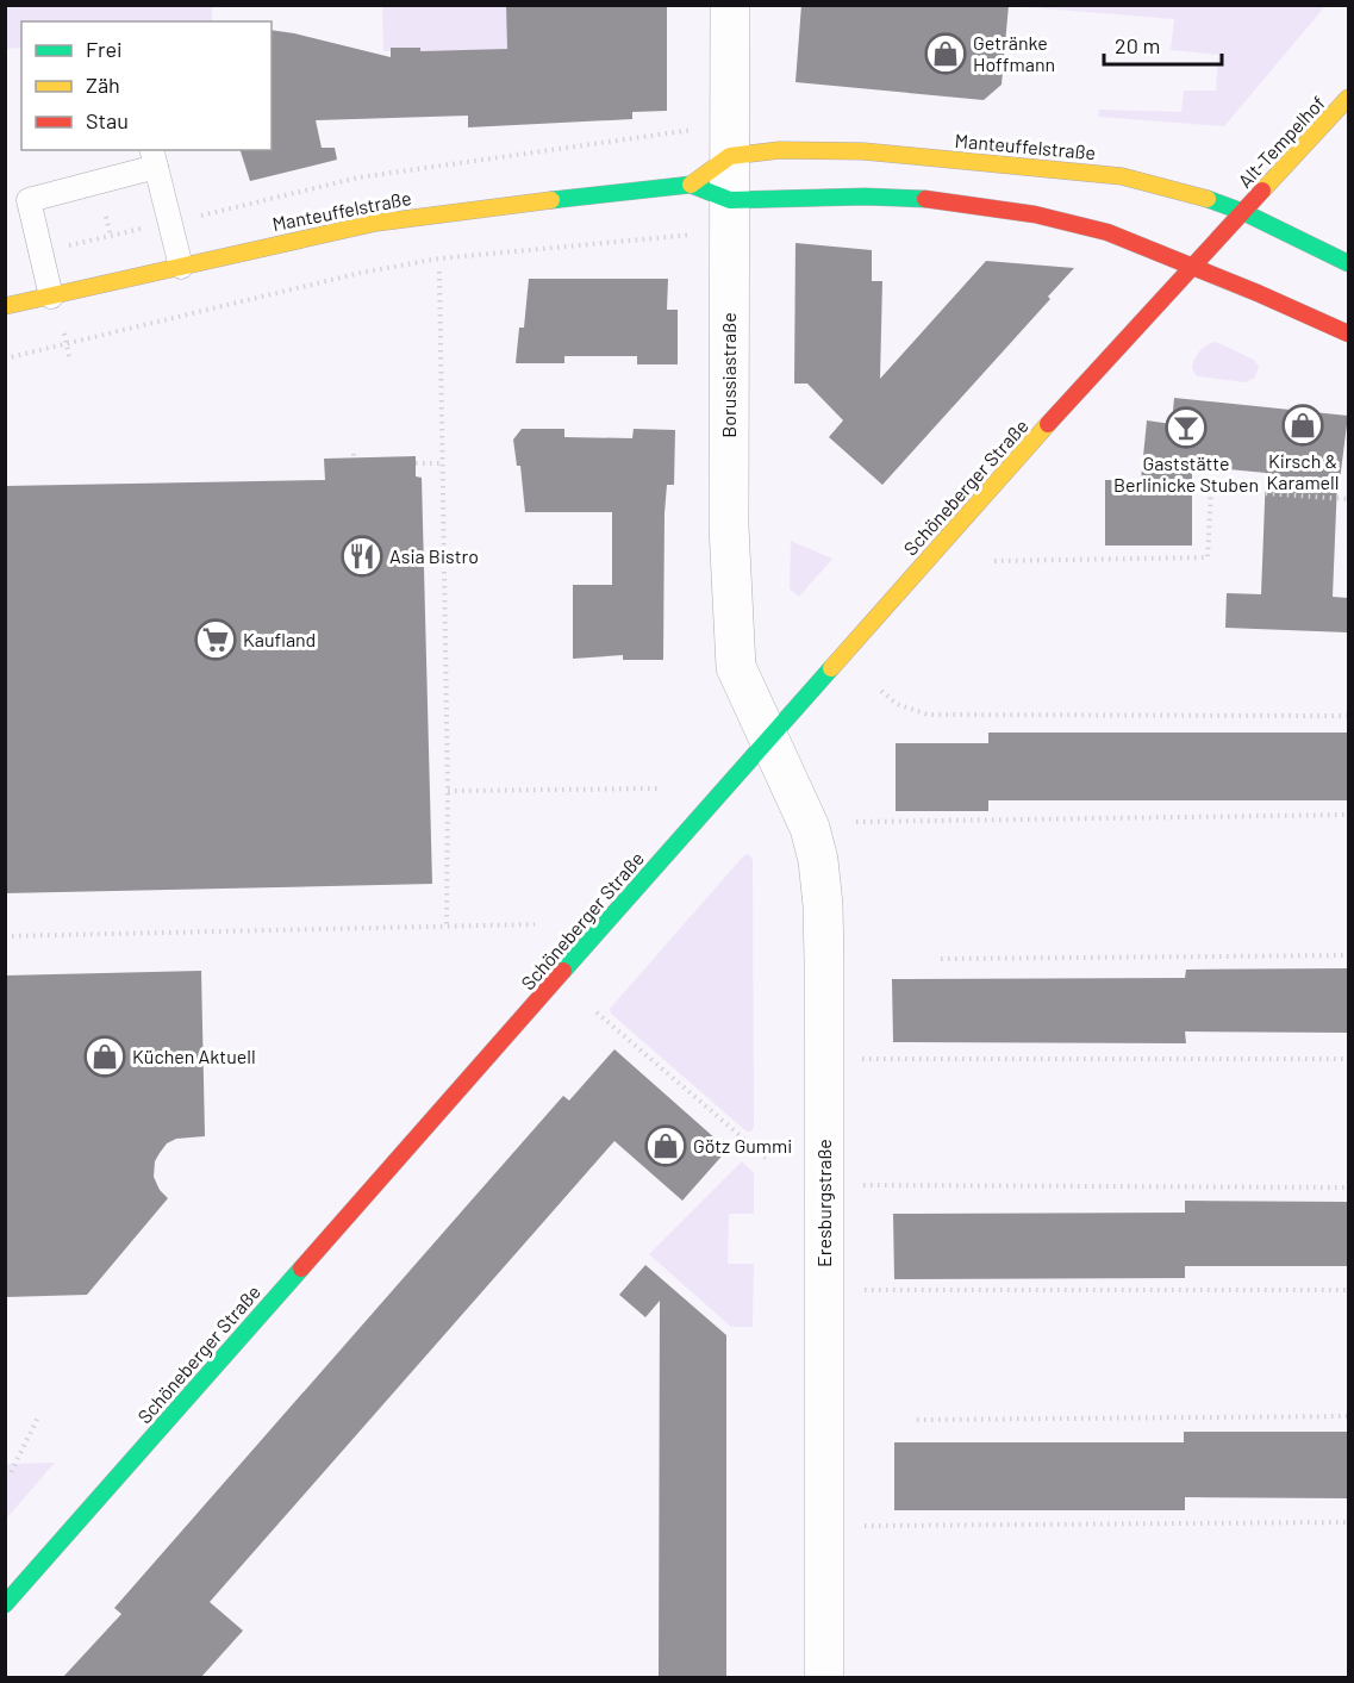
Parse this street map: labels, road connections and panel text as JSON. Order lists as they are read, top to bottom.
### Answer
{
  "streets": {
    "main road": ["Alt-Tempelhof", "Manteuffelstraße", "Schöneberger Straße"],
    "street": ["Borussiastraße", "Eresburgstraße"]
  },
  "crossings": [
    ["Alt-Tempelhof", "Manteuffelstraße"],
    ["Alt-Tempelhof", "Schöneberger Straße"],
    ["Manteuffelstraße", "Borussiastraße"],
    ["Manteuffelstraße", "Schöneberger Straße"],
    ["Borussiastraße", "Schöneberger Straße"],
    ["Borussiastraße", "Eresburgstraße"],
    ["Schöneberger Straße", "Eresburgstraße"]
  ],
  "places": {
    "shop": [
      "Getränke Hoffmann",
      "Kirsch & Karamell",
      "Küchen Aktuell",
      "Götz Gummi"
    ],
    "bar": ["Gaststätte Berlinicke Stuben"],
    "restaurant": ["Asia Bistro"],
    "supermarket": ["Kaufland"]
  },
  "legend": ["Frei", "Zäh", "Stau"],
  "scale_bar": "20 m"
}
